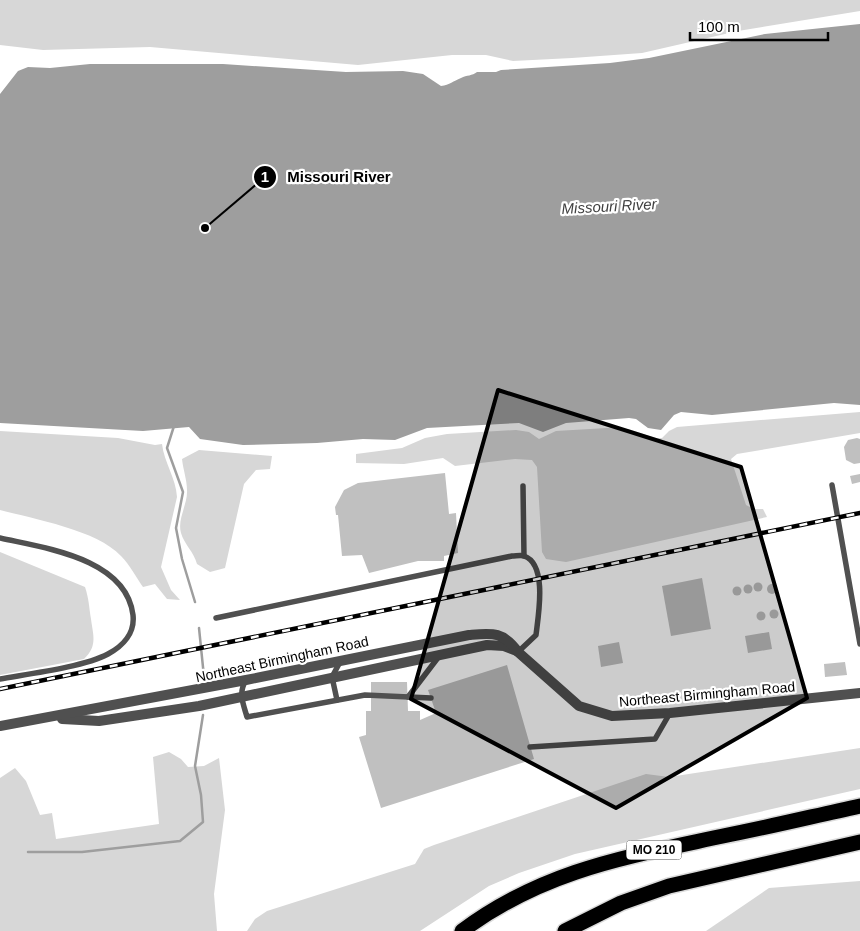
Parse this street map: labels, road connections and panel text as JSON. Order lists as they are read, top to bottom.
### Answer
{
  "streets": {
    "highway": ["MO 210"],
    "street": ["Northeast Birmingham Road"]
  },
  "water": ["Missouri River"],
  "places": ["Missouri River"],
  "scale_bar": "100 m"
}
